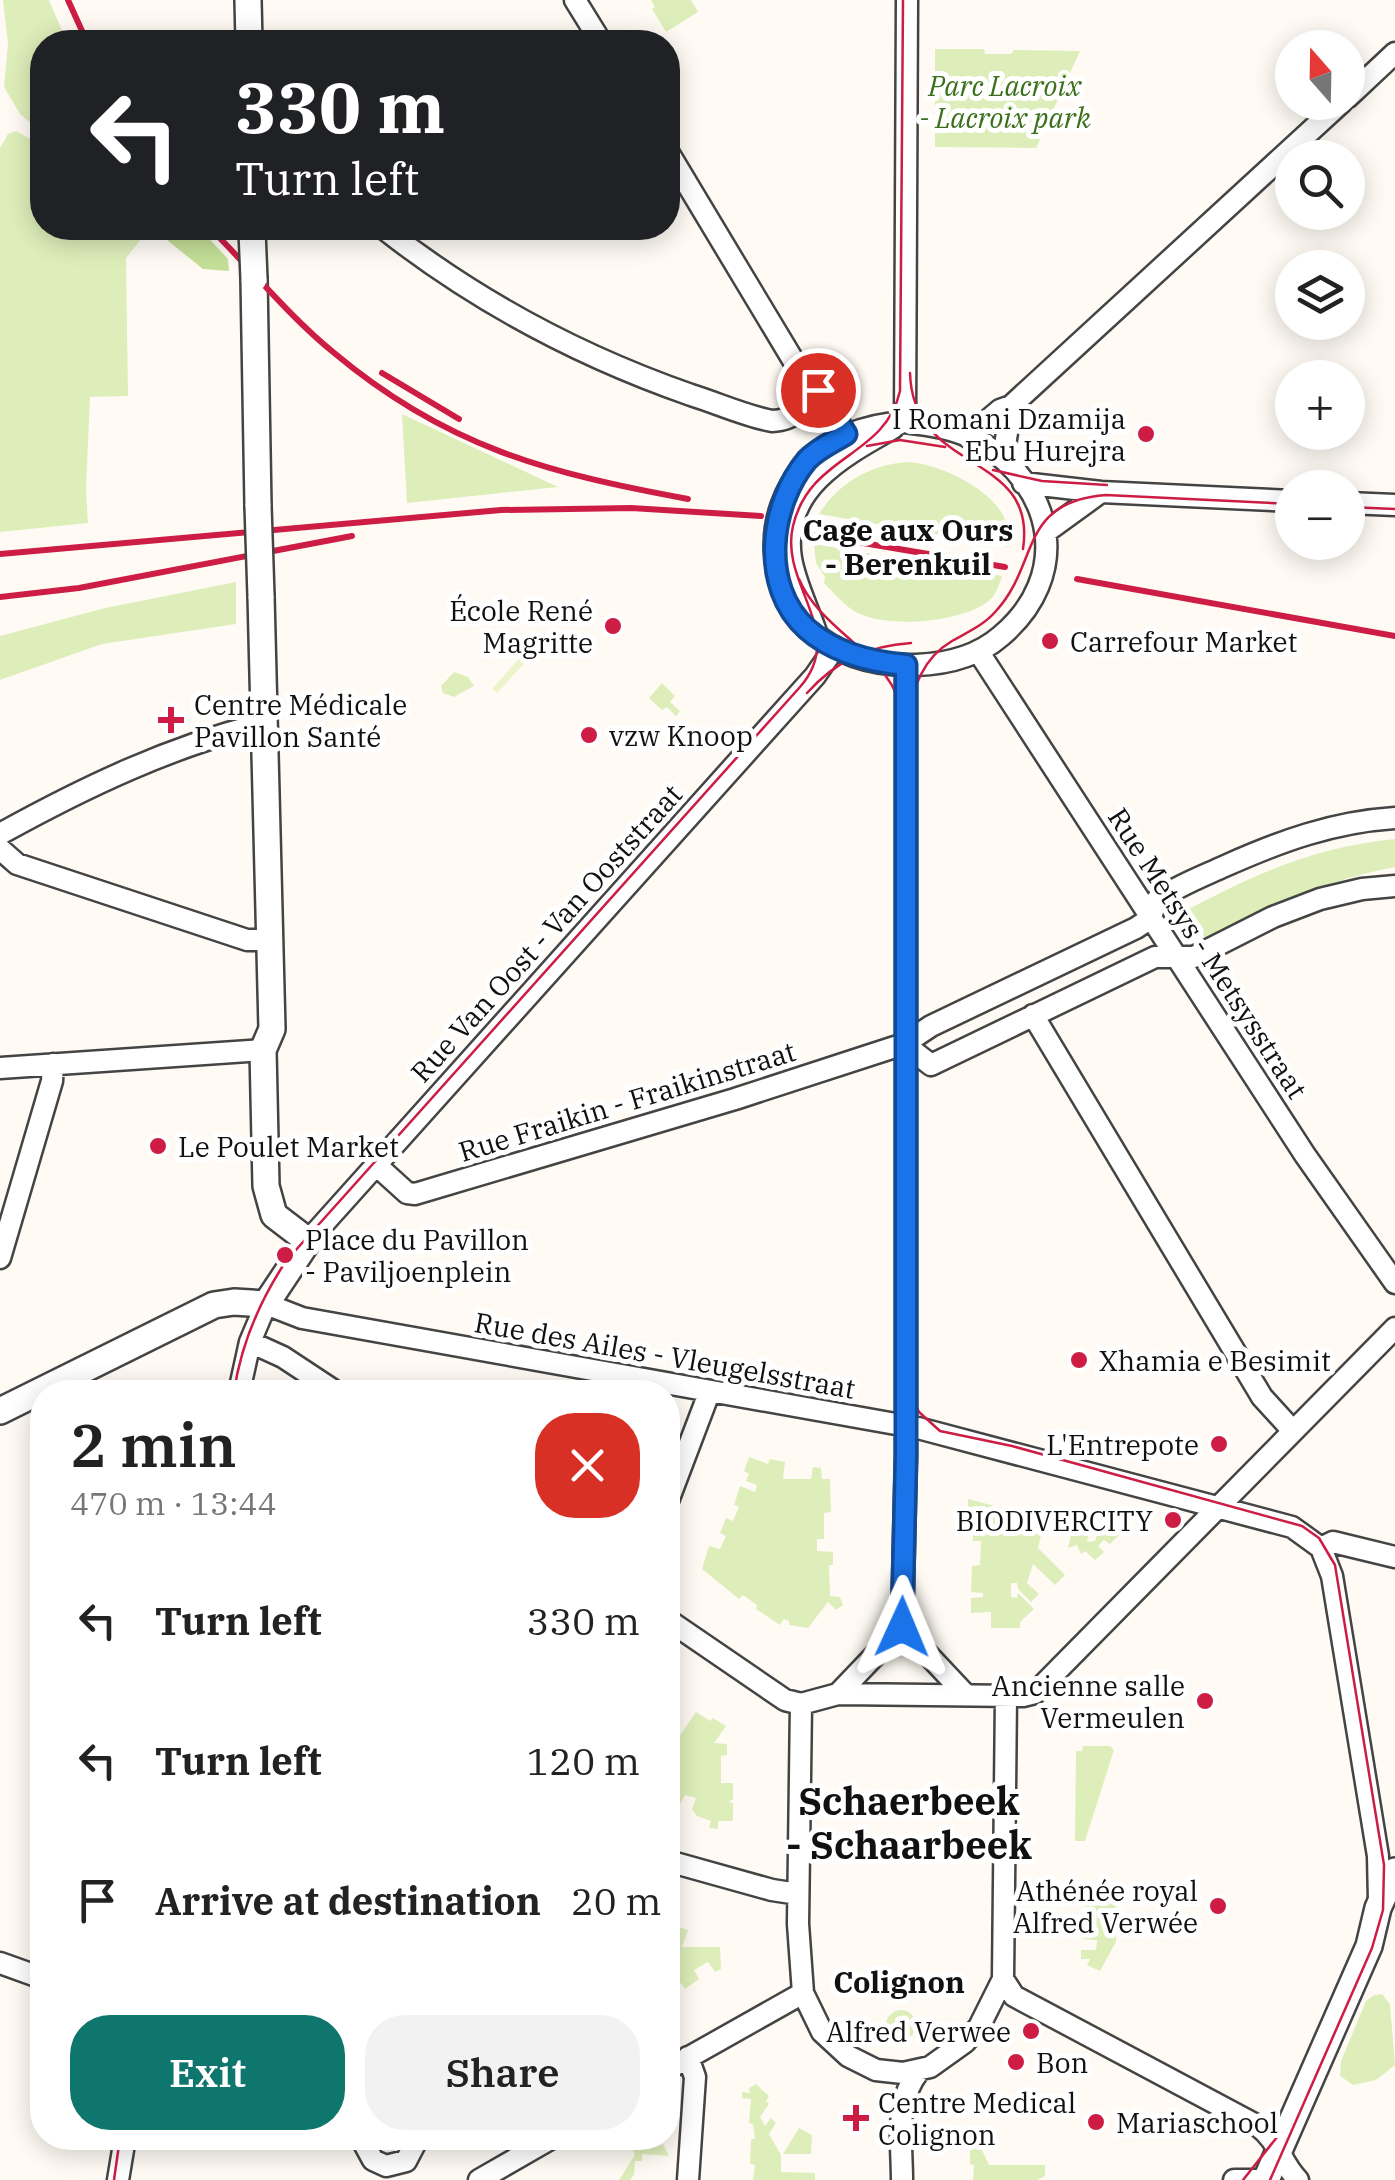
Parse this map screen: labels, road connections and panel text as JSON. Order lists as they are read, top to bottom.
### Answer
{
  "streets": {
    "street": [
      "Rue Van Oost - Van Ooststraat",
      "Rue Metsys - Metsysstraat",
      "Rue Fraikin - Fraikinstraat",
      "Rue des Ailes - Vleugelsstraat"
    ]
  },
  "crossings": [
    ["Rue Van Oost - Van Ooststraat", "Rue Fraikin - Fraikinstraat"]
  ],
  "districts": ["Cage aux Ours - Berenkuil", "Schaerbeek - Schaarbeek", "Colignon"],
  "parks": ["Parc Lacroix - Lacroix park"],
  "places": {
    "other": [
      "I Romani Dzamija Ebu Hurejra",
      "École René Magritte",
      "Carrefour Market",
      "vzw Knoop",
      "Le Poulet Market",
      "Place du Pavillon - Paviljoenplein",
      "Xhamia e Besimit",
      "L'Entrepote",
      "BIODIVERCITY",
      "Ancienne salle Vermeulen",
      "Athénée royal Alfred Verwée",
      "Alfred Verwee",
      "Bon",
      "Mariaschool"
    ],
    "health": ["Centre Médicale Pavillon Santé", "Centre Medical Colignon"]
  },
  "north": "top",
  "page": {
    "map_buttons": ["+", "−"],
    "turn": ["330 m", "Turn left"],
    "heading": ["2 min", "470 m · 13:44"],
    "list": [
      {
        "name": "Turn left",
        "value": "330 m"
      },
      {
        "name": "Turn left",
        "value": "120 m"
      },
      {
        "name": "Arrive at destination",
        "value": "20 m"
      }
    ],
    "buttons": ["Exit", "Share"]
  }
}
